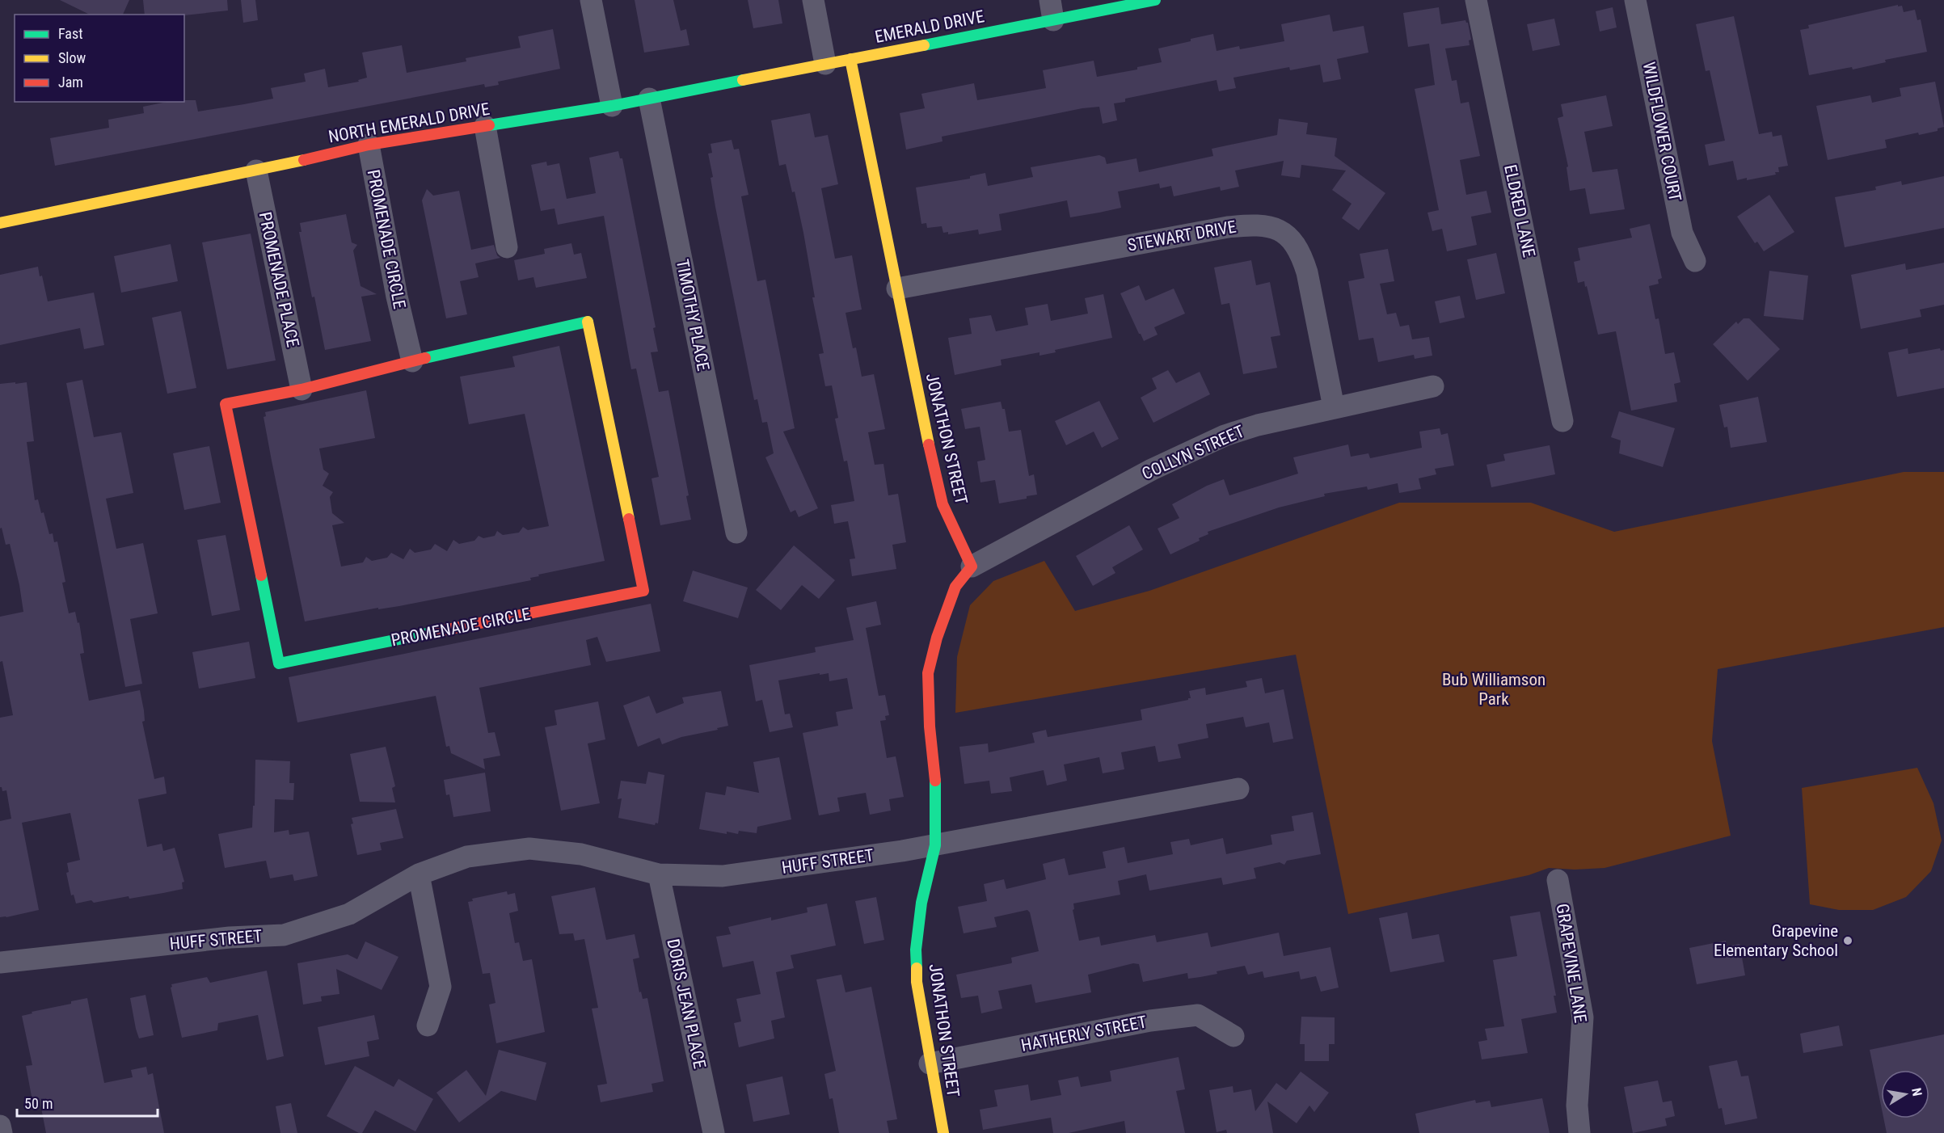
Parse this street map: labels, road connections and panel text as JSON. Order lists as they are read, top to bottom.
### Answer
{
  "streets": {
    "street": [
      "EMERALD DRIVE",
      "NORTH EMERALD DRIVE",
      "WILDFLOWER COURT",
      "ELDRED LANE",
      "STEWART DRIVE",
      "PROMENADE CIRCLE",
      "PROMENADE PLACE",
      "TIMOTHY PLACE",
      "JONATHON STREET",
      "COLLYN STREET",
      "HUFF STREET",
      "GRAPEVINE LANE",
      "DORIS JEAN PLACE",
      "HATHERLY STREET"
    ]
  },
  "crossings": [
    ["EMERALD DRIVE", "NORTH EMERALD DRIVE"],
    ["EMERALD DRIVE", "JONATHON STREET"],
    ["NORTH EMERALD DRIVE", "PROMENADE CIRCLE"],
    ["NORTH EMERALD DRIVE", "PROMENADE PLACE"],
    ["NORTH EMERALD DRIVE", "TIMOTHY PLACE"],
    ["STEWART DRIVE", "JONATHON STREET"],
    ["STEWART DRIVE", "COLLYN STREET"],
    ["PROMENADE CIRCLE", "PROMENADE PLACE"],
    ["JONATHON STREET", "COLLYN STREET"],
    ["JONATHON STREET", "HUFF STREET"],
    ["JONATHON STREET", "HATHERLY STREET"],
    ["HUFF STREET", "DORIS JEAN PLACE"]
  ],
  "parks": ["Bub Williamson Park"],
  "places": ["Grapevine Elementary School"],
  "legend": ["Fast", "Slow", "Jam"],
  "scale_bar": "50 m",
  "north": "right"
}
